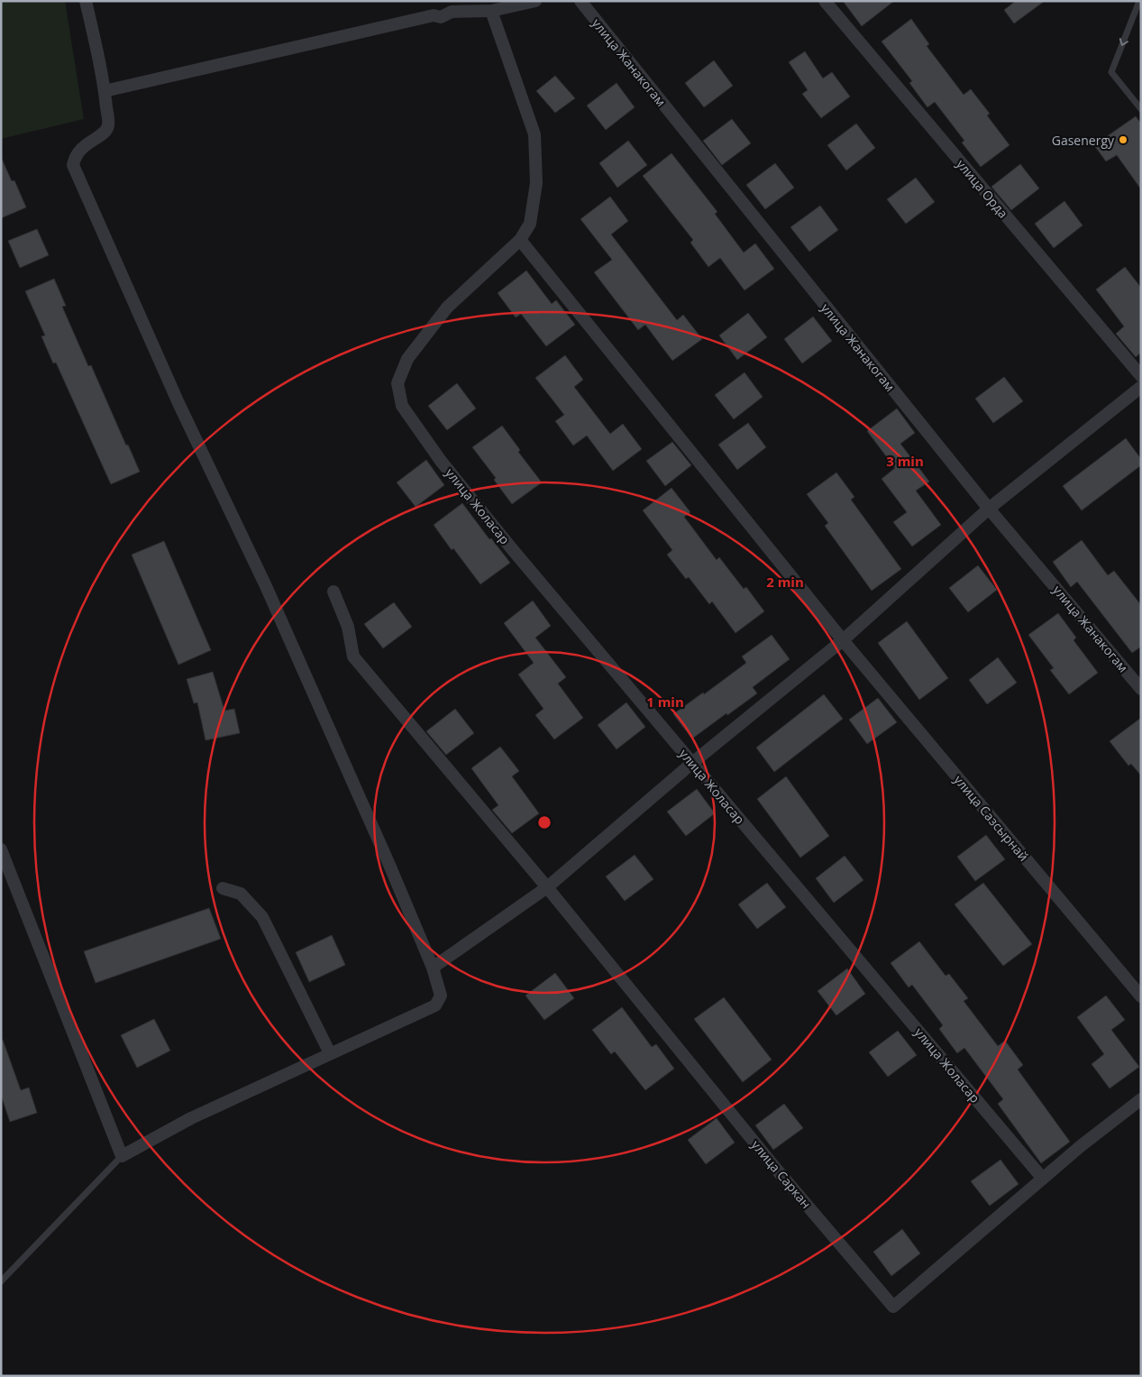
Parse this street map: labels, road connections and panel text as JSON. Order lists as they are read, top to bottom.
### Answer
{
  "streets": {
    "street": [
      "улица Жанакогам",
      "улица Орда",
      "улица Жоласар",
      "улица Сазсырнай",
      "улица Саркан"
    ]
  },
  "crossings": [
    ["улица Жоласар", "улица Сазсырнай"],
    ["улица Жоласар", "улица Саркан"]
  ],
  "places": ["Gasenergy"],
  "rings": ["3 min", "2 min", "1 min"]
}
